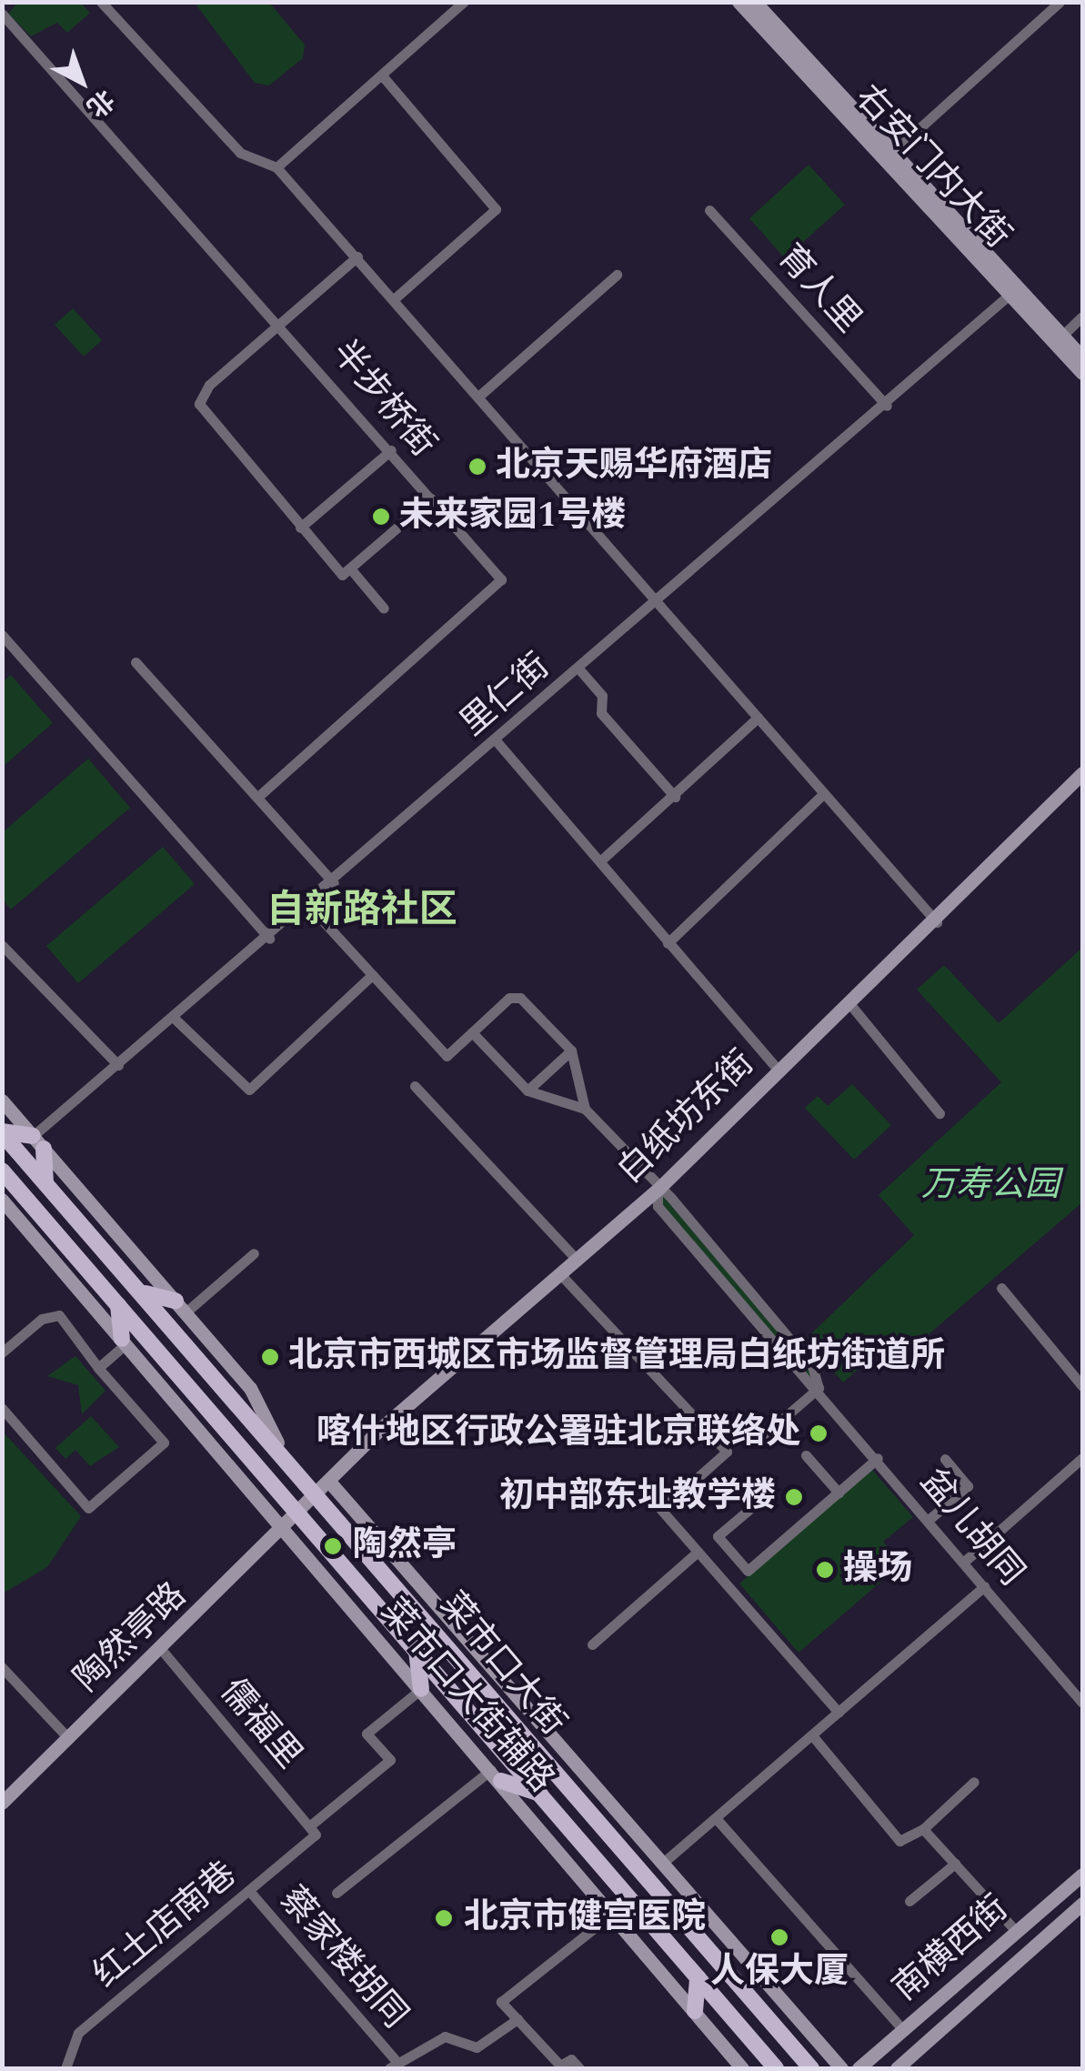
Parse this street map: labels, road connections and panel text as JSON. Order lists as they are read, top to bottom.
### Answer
{
  "streets": {
    "main road": ["菜市口大街"],
    "street": [
      "右安门内大街",
      "育人里",
      "半步桥街",
      "里仁街",
      "白纸坊东街",
      "盆儿胡同",
      "陶然亭路",
      "菜市口大街辅路",
      "儒福里",
      "红土店南巷",
      "南横西街",
      "蔡家楼胡同"
    ]
  },
  "crossings": [
    ["右安门内大街", "里仁街"],
    ["育人里", "里仁街"],
    ["白纸坊东街", "盆儿胡同"],
    ["白纸坊东街", "陶然亭路"],
    ["白纸坊东街", "菜市口大街"],
    ["白纸坊东街", "菜市口大街辅路"],
    ["陶然亭路", "菜市口大街"],
    ["陶然亭路", "菜市口大街辅路"],
    ["陶然亭路", "儒福里"],
    ["菜市口大街", "菜市口大街辅路"],
    ["菜市口大街辅路", "红土店南巷"],
    ["儒福里", "红土店南巷"],
    ["红土店南巷", "蔡家楼胡同"]
  ],
  "districts": ["自新路社区"],
  "parks": ["万寿公园"],
  "places": [
    "北京天赐华府酒店",
    "未来家园1号楼",
    "北京市西城区市场监督管理局白纸坊街道所",
    "喀什地区行政公署驻北京联络处",
    "初中部东址教学楼",
    "陶然亭",
    "操场",
    "北京市健宫医院",
    "人保大厦"
  ],
  "north": "bottom right"
}
